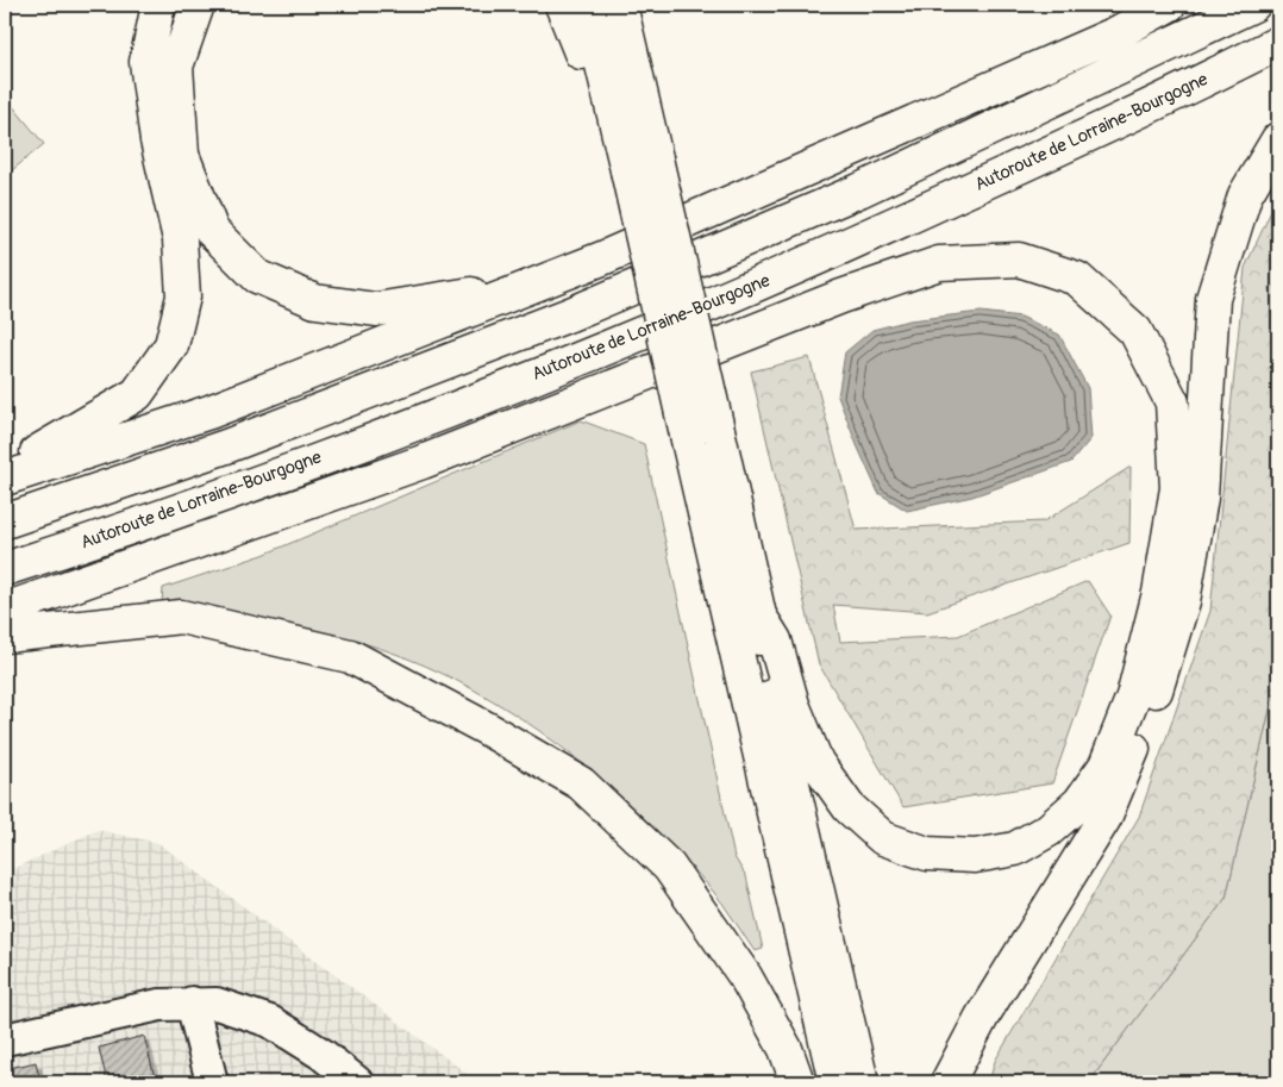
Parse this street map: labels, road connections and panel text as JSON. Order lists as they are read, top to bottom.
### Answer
{
  "streets": {
    "highway": ["Autoroute de Lorraine-Bourgogne"]
  }
}
